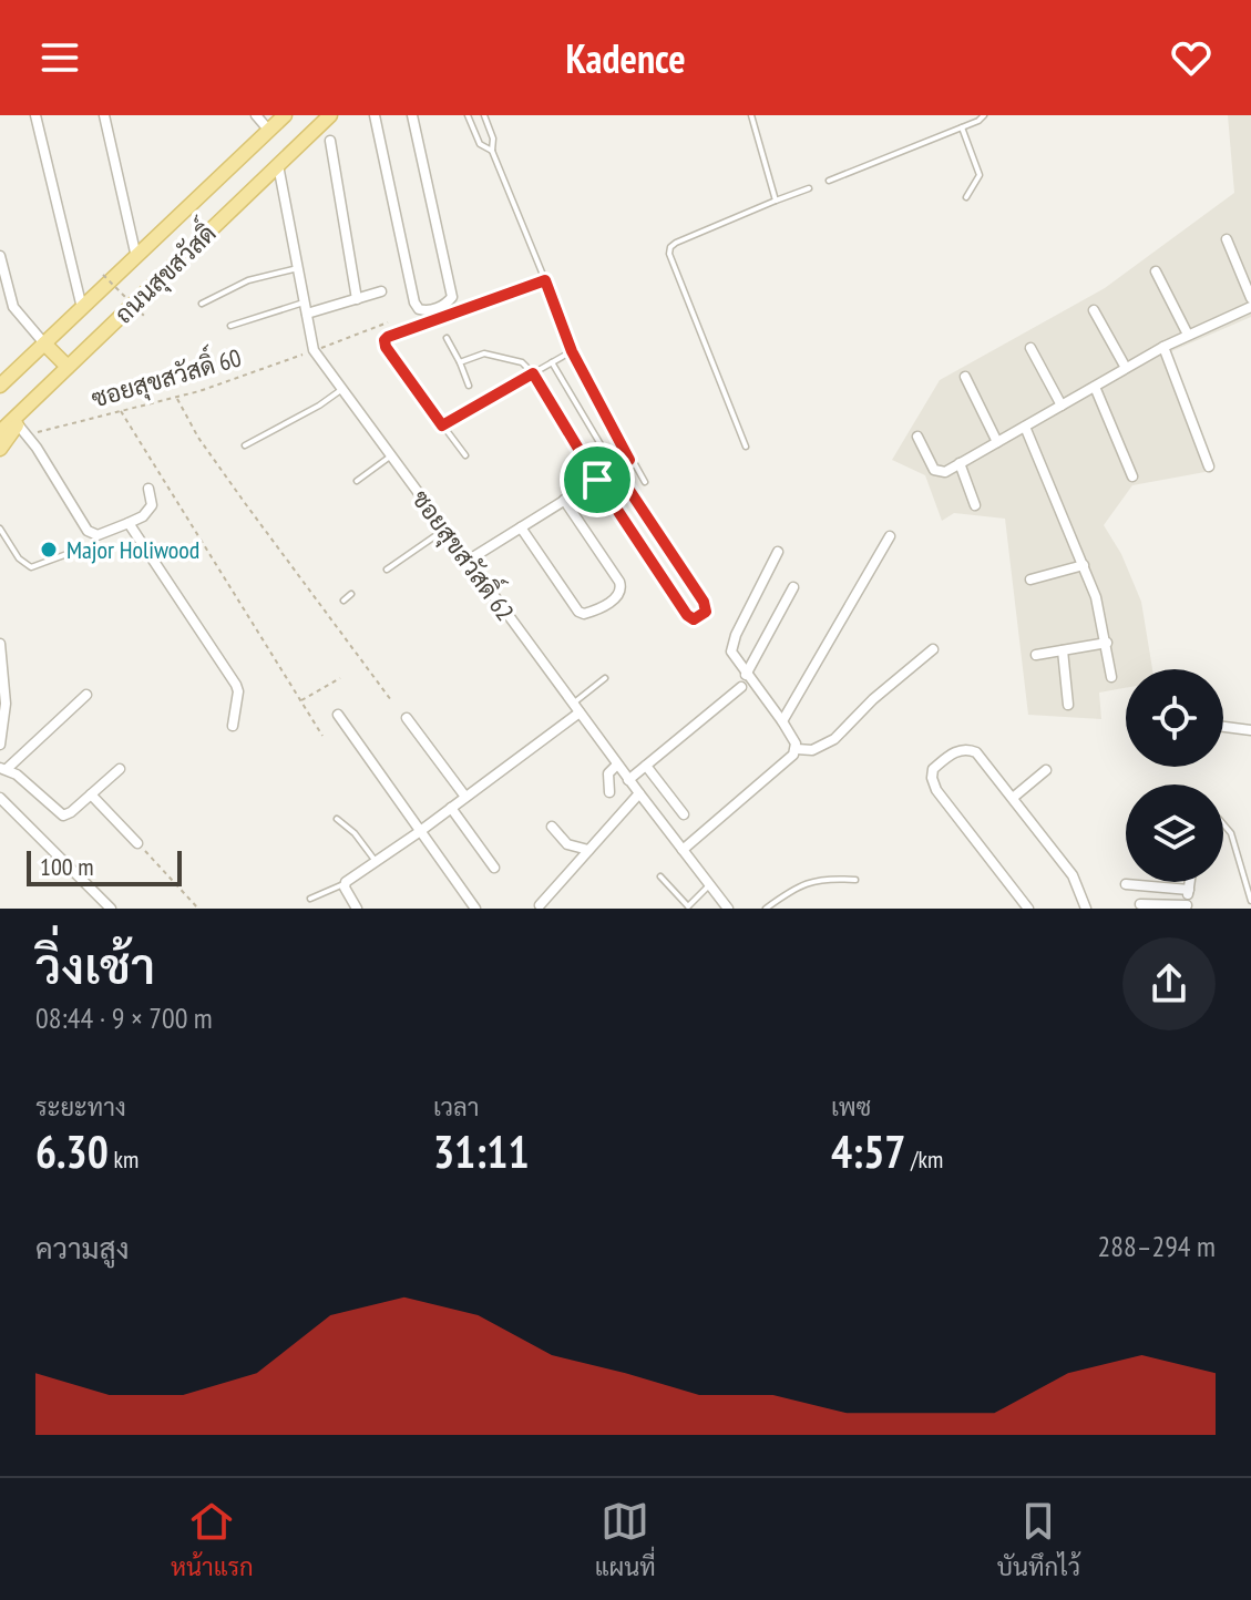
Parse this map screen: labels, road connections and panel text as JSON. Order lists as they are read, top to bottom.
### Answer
{
  "streets": {
    "main road": ["ถนนสุขสวัสดิ์"],
    "street": ["ซอยสุขสวัสดิ์ 62"],
    "path": ["ซอยสุขสวัสดิ์ 60"]
  },
  "crossings": [
    ["ถนนสุขสวัสดิ์", "ซอยสุขสวัสดิ์ 62"],
    ["ซอยสุขสวัสดิ์ 60", "ซอยสุขสวัสดิ์ 62"]
  ],
  "places": ["Major Holiwood"],
  "scale_bar": "100 m",
  "page": {
    "header": "Kadence",
    "scale": "100 m",
    "heading": ["วิ่งเช้า", "08:44 · 9 × 700 m"],
    "stats": [
      ["ระยะทาง", "6.30 km"],
      ["เวลา", "31:11"],
      ["เพซ", "4:57 /km"]
    ],
    "chart": ["ความสูง", "288–294 m"],
    "tabs": ["หน้าแรก", "แผนที่", "บันทึกไว้"]
  }
}
